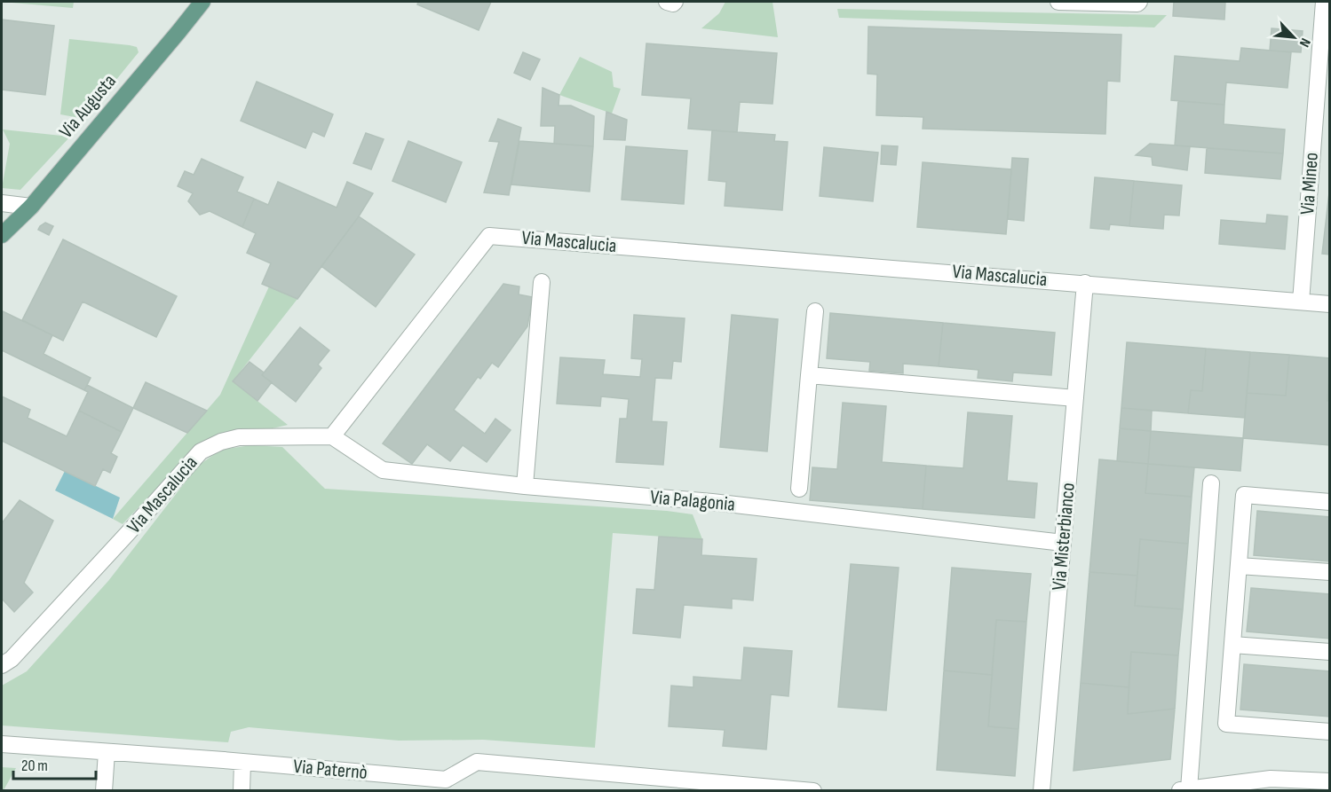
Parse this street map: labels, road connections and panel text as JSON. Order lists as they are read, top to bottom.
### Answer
{
  "streets": {
    "main road": ["Via Augusta"],
    "street": [
      "Via Mineo",
      "Via Mascalucia",
      "Via Palagonia",
      "Via Misterbianco",
      "Via Paternò"
    ]
  },
  "crossings": [
    ["Via Mineo", "Via Mascalucia"],
    ["Via Mascalucia", "Via Palagonia"],
    ["Via Mascalucia", "Via Misterbianco"],
    ["Via Palagonia", "Via Misterbianco"]
  ],
  "scale_bar": "20 m",
  "north": "bottom right"
}
